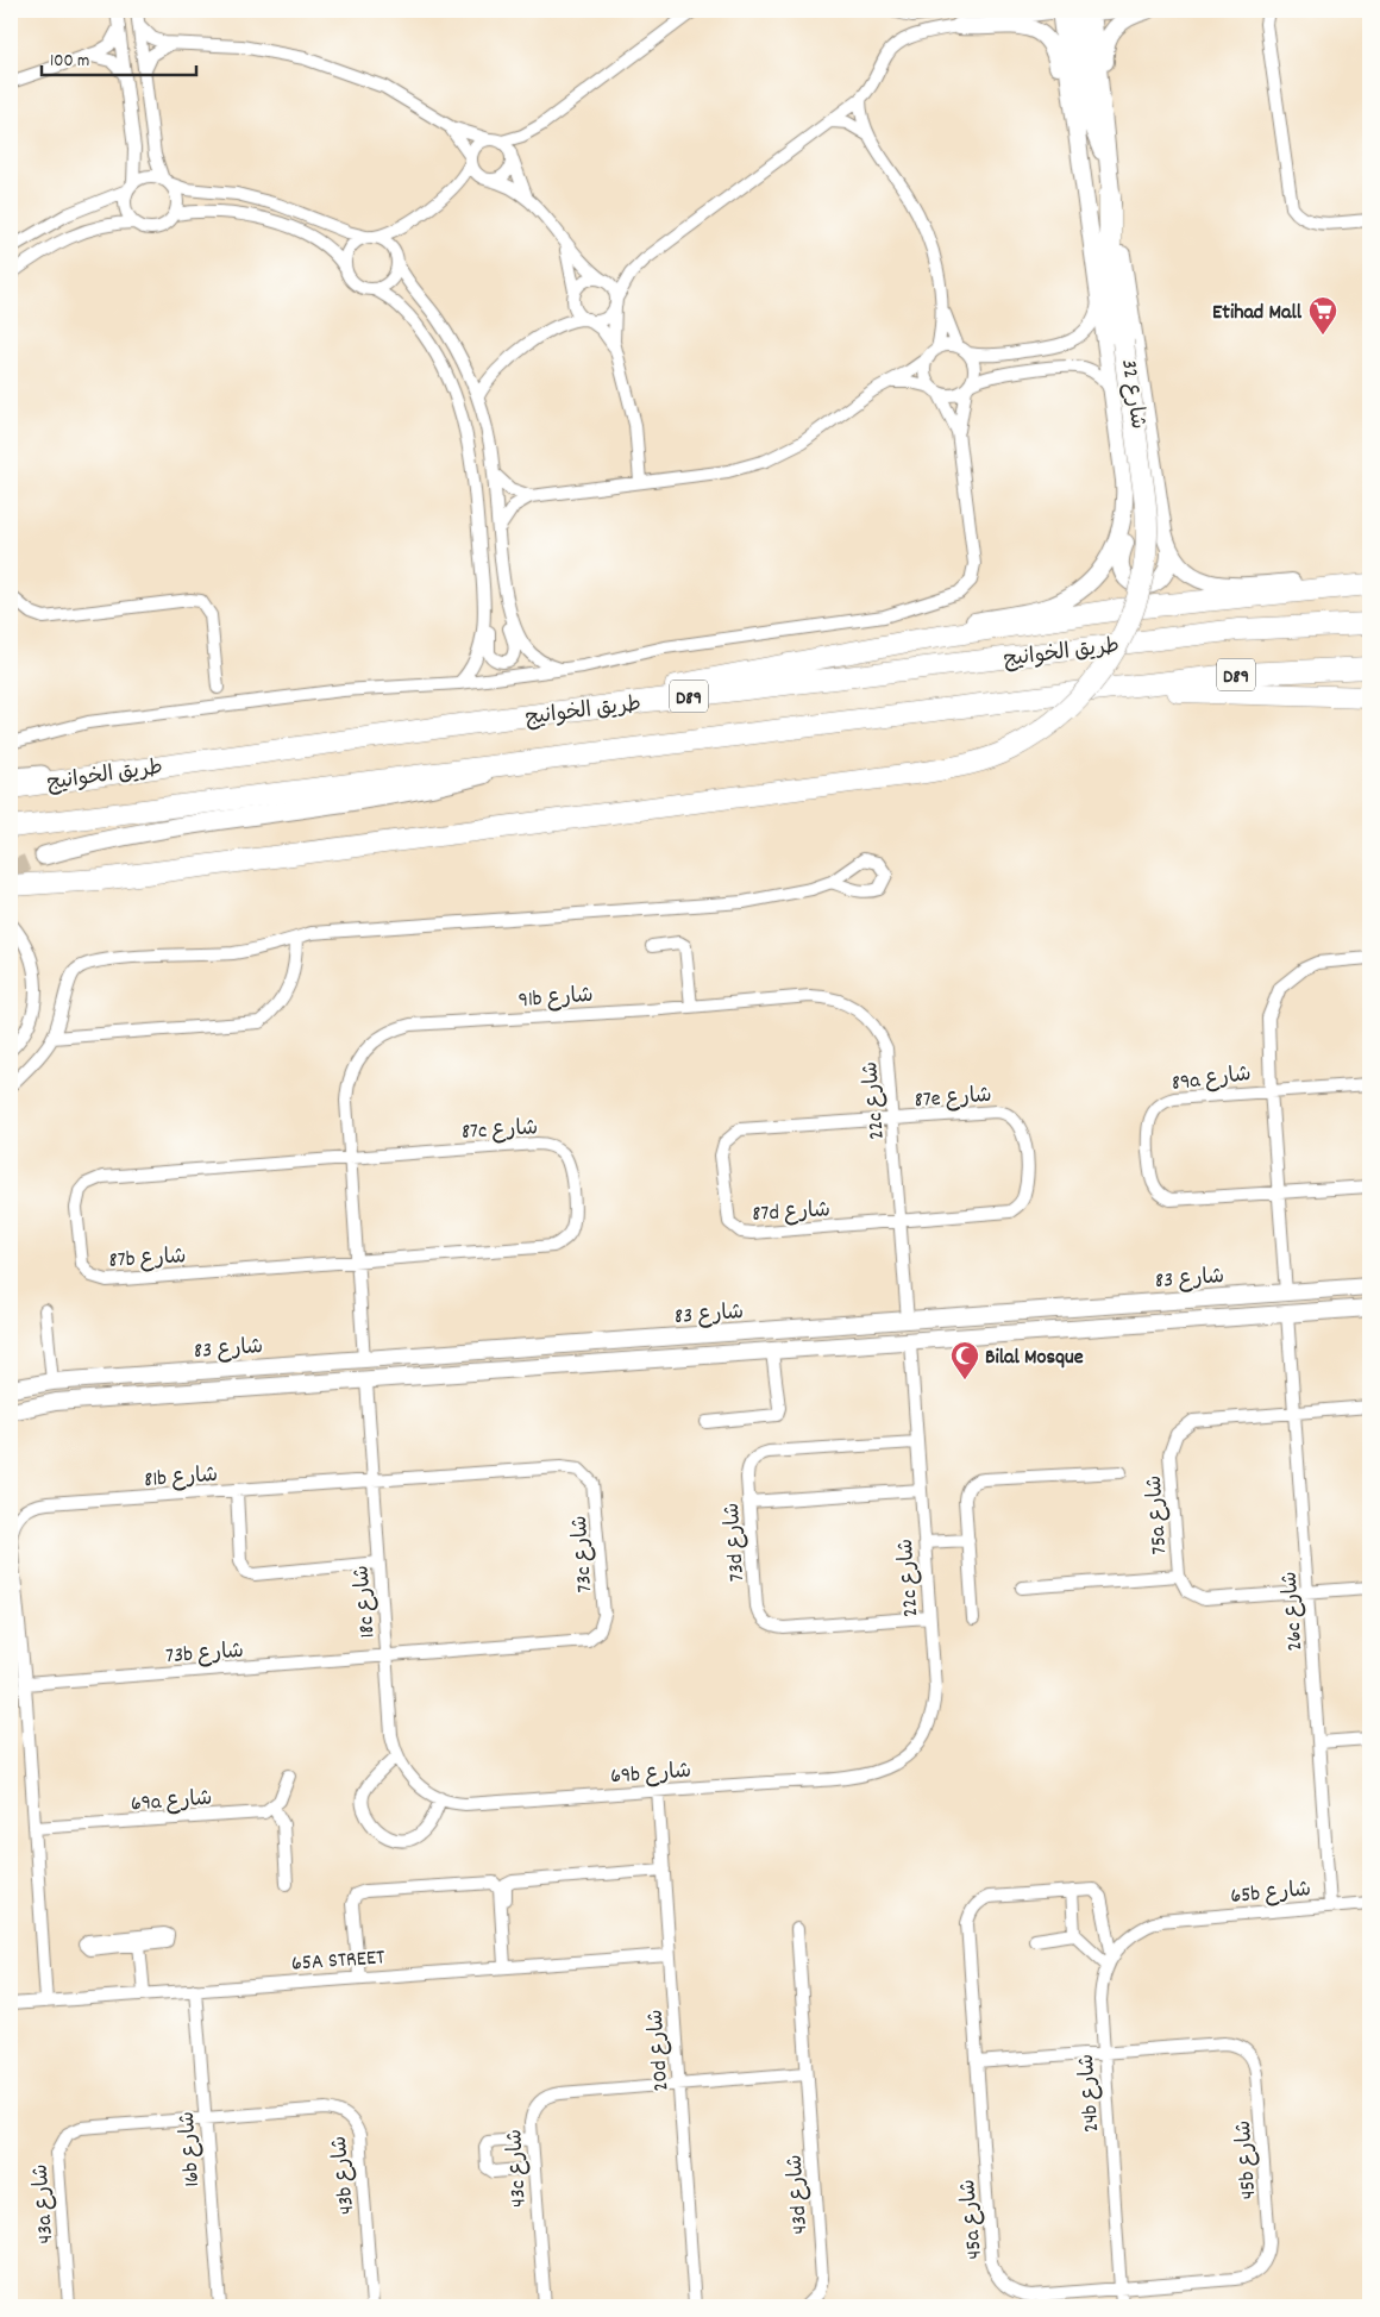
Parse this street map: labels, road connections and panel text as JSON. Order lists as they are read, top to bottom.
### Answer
{
  "streets": {
    "highway": ["طريق الخوانيج", "D89"],
    "street": [
      "شارع 32",
      "91b شارع",
      "89a شارع",
      "87e شارع",
      "22c شارع",
      "87c شارع",
      "87d شارع",
      "87b شارع",
      "شارع 83",
      "81b شارع",
      "75a شارع",
      "73d شارع",
      "73c شارع",
      "18c شارع",
      "26c شارع",
      "73b شارع",
      "69b شارع",
      "69a شارع",
      "65b شارع",
      "65A STREET",
      "20d شارع",
      "24b شارع",
      "16b شارع",
      "45b شارع",
      "43c شارع",
      "43b شارع",
      "43d شارع",
      "43a شارع",
      "45a شارع"
    ]
  },
  "crossings": [
    ["91b شارع", "22c شارع"],
    ["91b شارع", "87c شارع"],
    ["91b شارع", "87b شارع"],
    ["87e شارع", "22c شارع"],
    ["87e شارع", "87d شارع"],
    ["22c شارع", "87d شارع"],
    ["22c شارع", "شارع 83"],
    ["22c شارع", "73d شارع"],
    ["22c شارع", "69b شارع"],
    ["87c شارع", "87b شارع"],
    ["شارع 83", "18c شارع"],
    ["شارع 83", "26c شارع"],
    ["81b شارع", "73c شارع"],
    ["81b شارع", "18c شارع"],
    ["75a شارع", "26c شارع"],
    ["73c شارع", "18c شارع"],
    ["73c شارع", "73b شارع"],
    ["18c شارع", "73b شارع"],
    ["18c شارع", "69b شارع"],
    ["26c شارع", "65b شارع"],
    ["69b شارع", "20d شارع"],
    ["65b شارع", "24b شارع"],
    ["65A STREET", "20d شارع"],
    ["65A STREET", "16b شارع"],
    ["20d شارع", "43c شارع"],
    ["24b شارع", "45b شارع"],
    ["24b شارع", "45a شارع"],
    ["16b شارع", "43b شارع"],
    ["16b شارع", "43a شارع"],
    ["45b شارع", "45a شارع"],
    ["43b شارع", "43a شارع"]
  ],
  "places": {
    "supermarket": ["Etihad Mall"],
    "mosque": ["Bilal Mosque"]
  },
  "scale_bar": "100 m"
}
